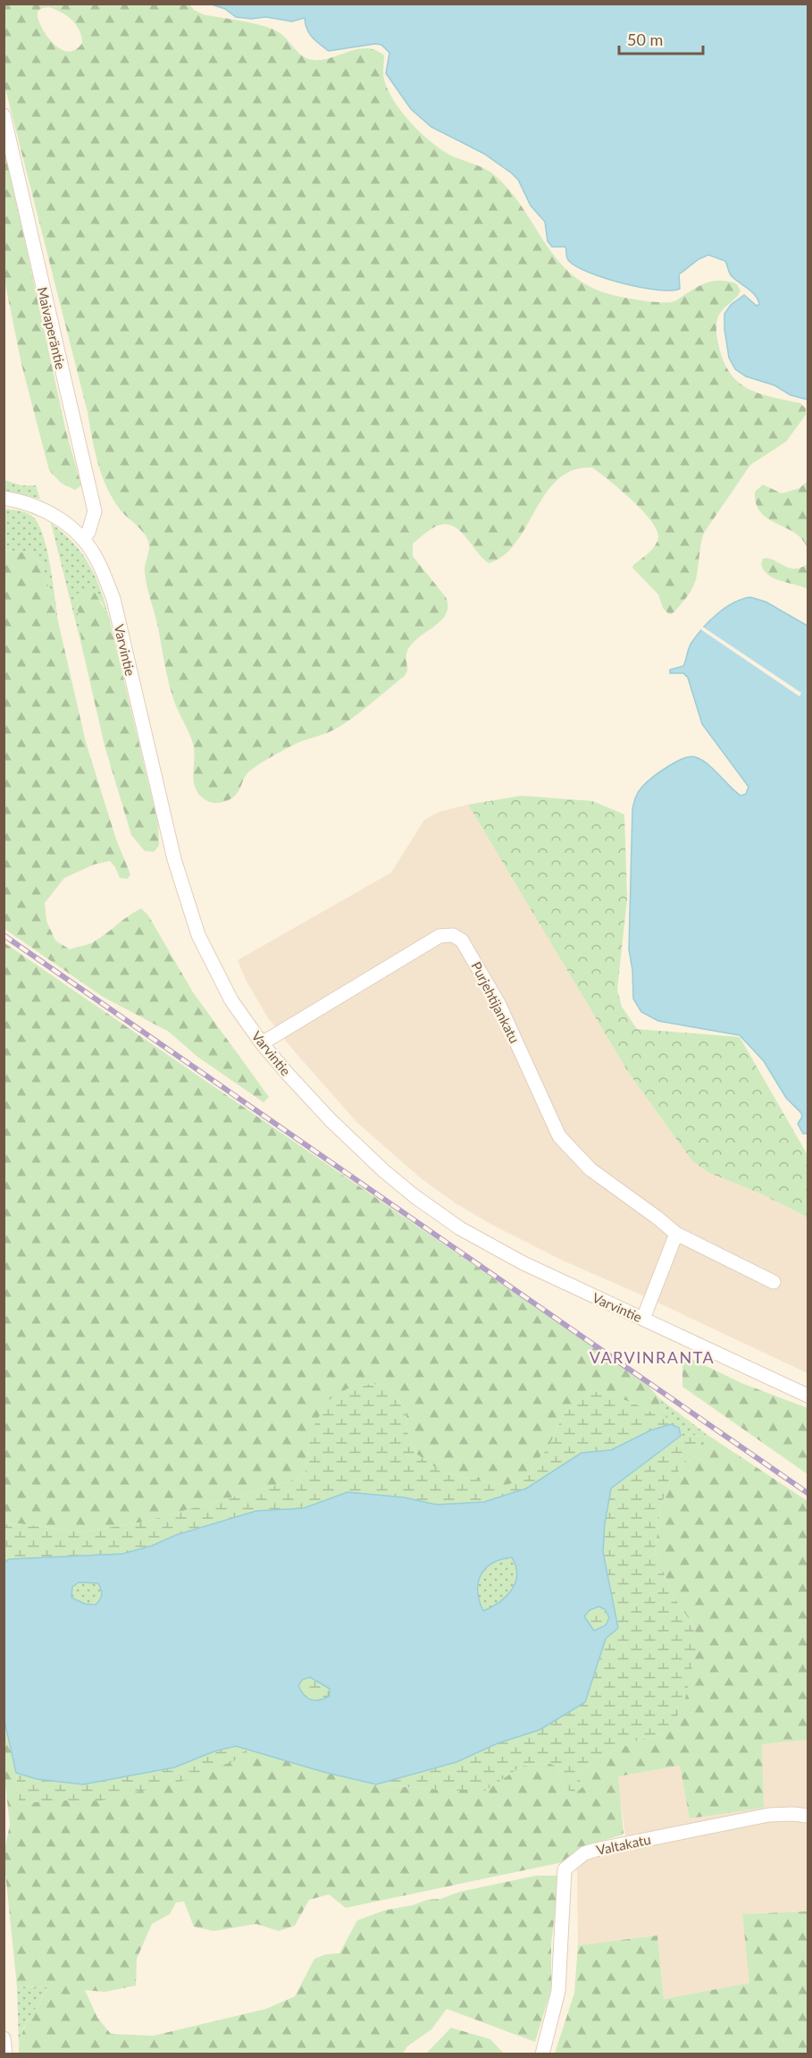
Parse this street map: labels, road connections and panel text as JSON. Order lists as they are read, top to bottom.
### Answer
{
  "streets": {
    "street": [
      "Maivaperäntie",
      "Varvintie",
      "Purjehtijankatu",
      "Valtakatu"
    ]
  },
  "crossings": [
    ["Maivaperäntie", "Varvintie"],
    ["Varvintie", "Purjehtijankatu"]
  ],
  "districts": ["VARVINRANTA"],
  "scale_bar": "50 m"
}
